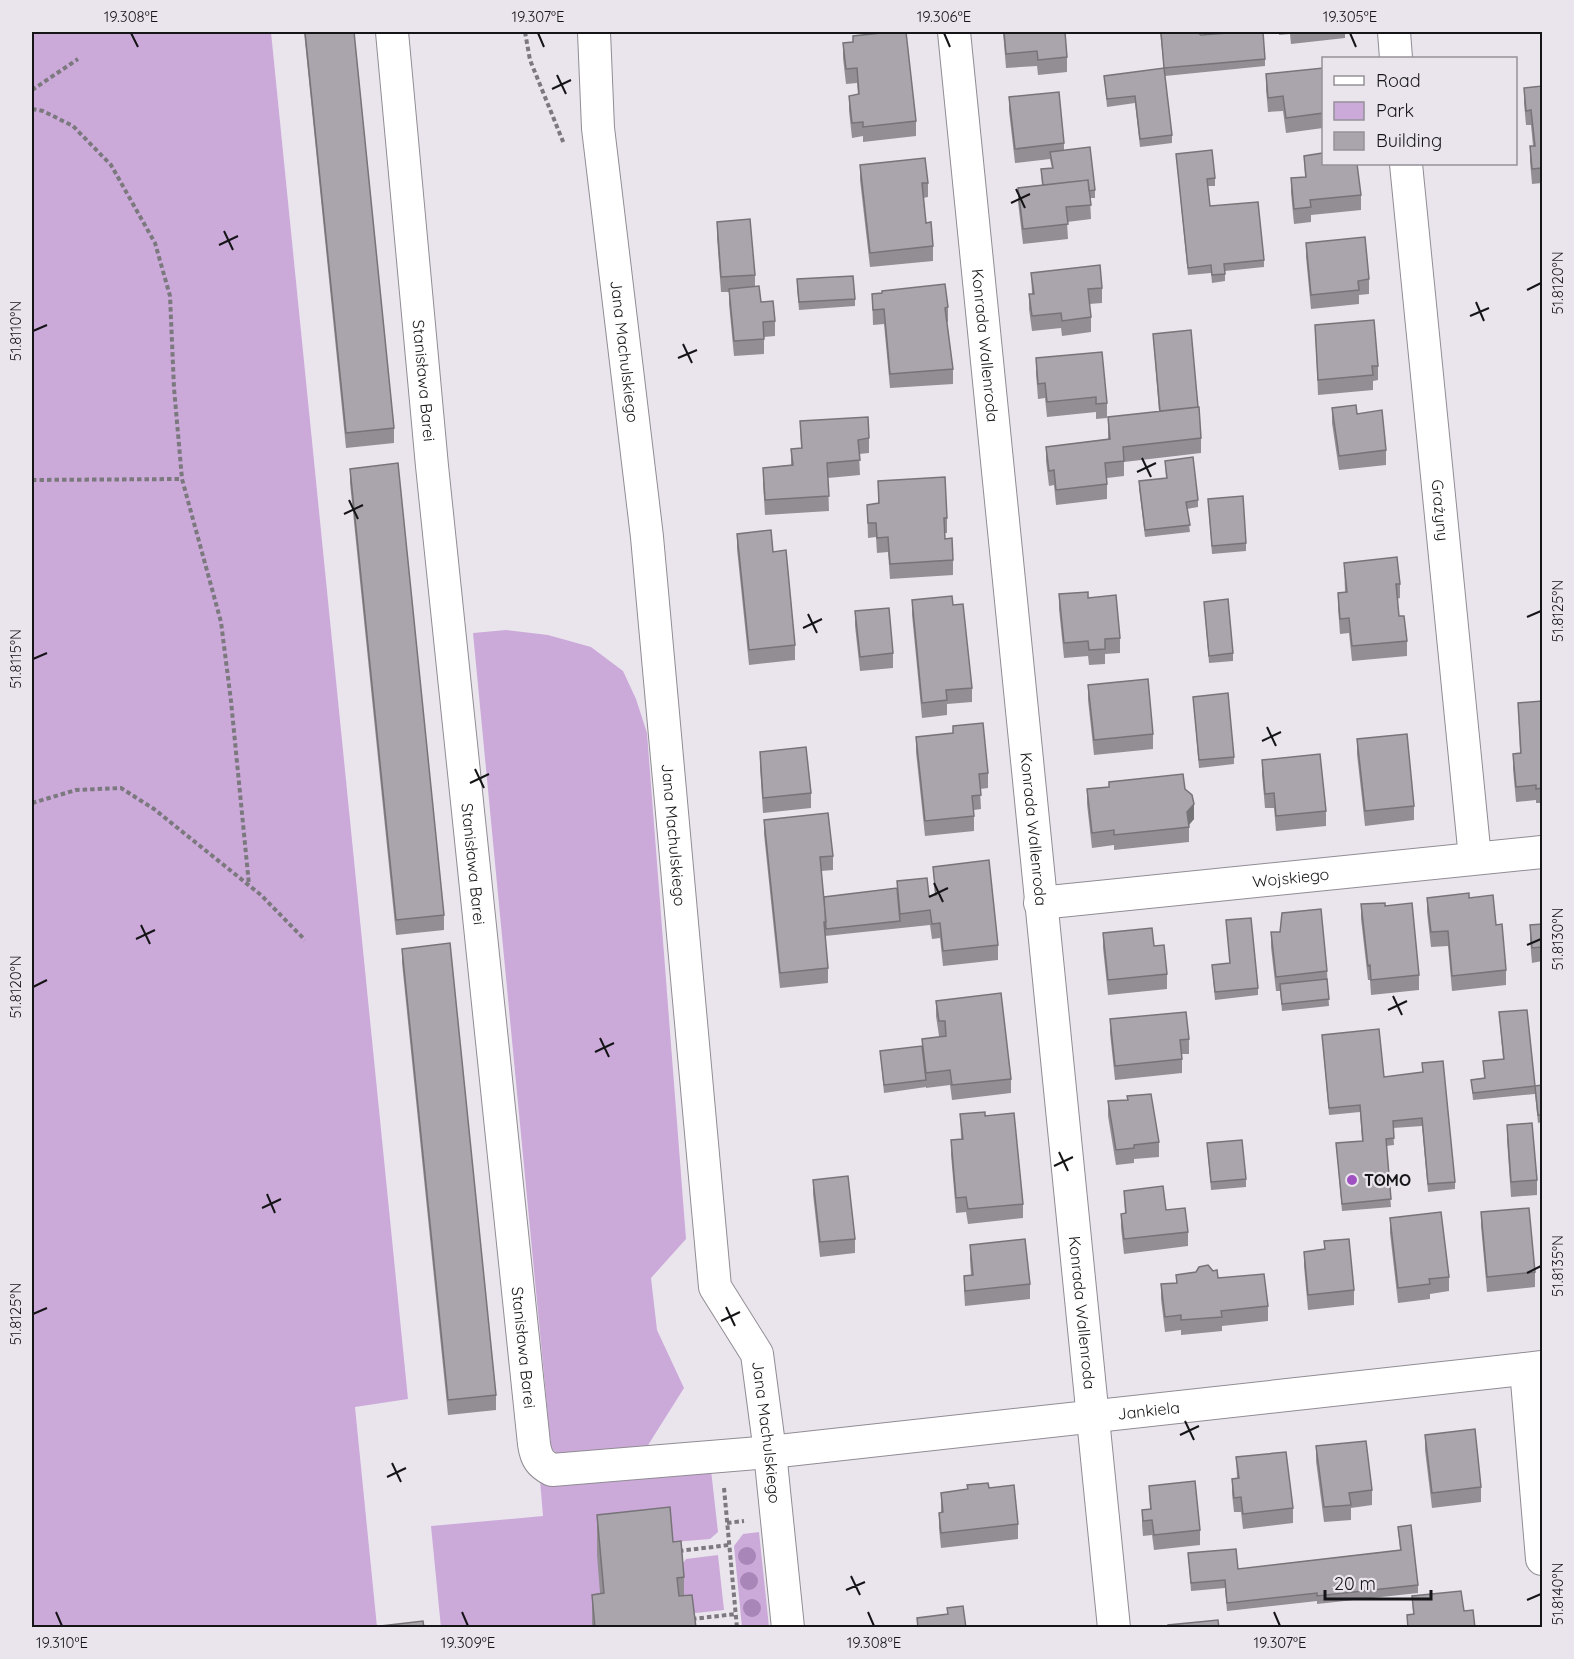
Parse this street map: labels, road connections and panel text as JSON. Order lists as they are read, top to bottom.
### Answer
{
  "streets": {
    "street": [
      "Konrada Wallenroda",
      "Jana Machulskiego",
      "Stanisława Barei",
      "Grażyny",
      "Wojskiego",
      "Jankiela"
    ]
  },
  "crossings": [
    ["Konrada Wallenroda", "Wojskiego"],
    ["Konrada Wallenroda", "Jankiela"],
    ["Jana Machulskiego", "Stanisława Barei"],
    ["Jana Machulskiego", "Jankiela"],
    ["Stanisława Barei", "Jankiela"],
    ["Grażyny", "Wojskiego"]
  ],
  "places": ["TOMO"],
  "legend": ["Road", "Park", "Building"],
  "scale_bar": "20 m",
  "coordinates": [
    "19.308°E",
    "19.307°E",
    "19.306°E",
    "19.305°E",
    "51.8120°N",
    "51.8110°N",
    "51.8125°N",
    "51.8115°N",
    "51.8130°N",
    "51.8135°N",
    "51.8140°N",
    "19.310°E",
    "19.309°E"
  ]
}
